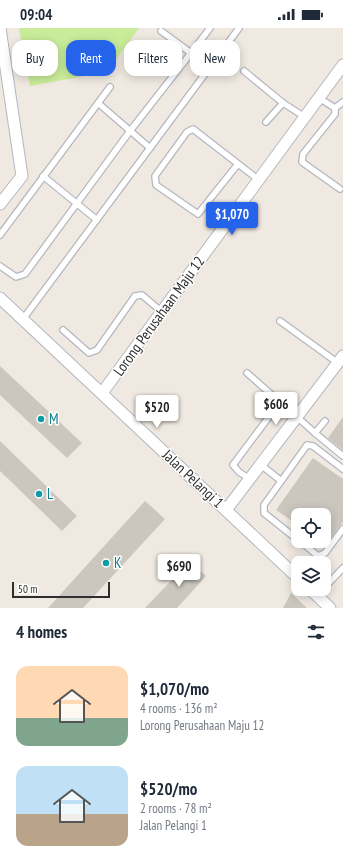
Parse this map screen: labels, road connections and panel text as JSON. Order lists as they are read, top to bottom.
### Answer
{
  "streets": {
    "street": ["Lorong Perusahaan Maju 12", "Jalan Pelangi 1"]
  },
  "crossings": [
    ["Lorong Perusahaan Maju 12", "Jalan Pelangi 1"]
  ],
  "places": ["M", "L", "K"],
  "scale_bar": "50 m",
  "page": {
    "status": "09:04",
    "chip": [
      "Buy",
      "Rent",
      "Filters",
      "New"
    ],
    "price": [
      "$1,070",
      "$606",
      "$520",
      "$690"
    ],
    "scale": "50 m",
    "heading": "4 homes",
    "list": [
      {
        "name": "$1,070/mo",
        "note": "4 rooms · 136 m² · Lorong Perusahaan Maju 12"
      },
      {
        "name": "$520/mo",
        "note": "2 rooms · 78 m² · Jalan Pelangi 1"
      }
    ]
  }
}
